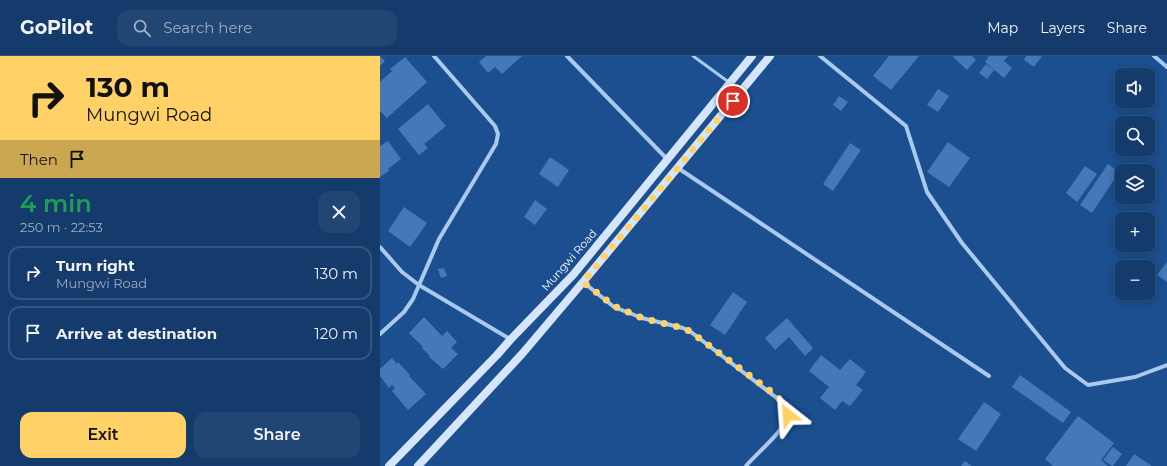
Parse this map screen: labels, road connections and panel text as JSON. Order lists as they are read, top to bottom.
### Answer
{
  "streets": {
    "main road": ["Mungwi Road"]
  },
  "page": {
    "header": "GoPilot",
    "search": "Search here",
    "nav": ["Map", "Layers", "Share"],
    "turn": ["130 m", "Mungwi Road"],
    "map_buttons": ["+", "−"],
    "then": "Then",
    "heading": ["4 min", "250 m · 22:53"],
    "list": [
      {
        "name": "Turn right",
        "note": "Mungwi Road",
        "value": "130 m"
      },
      {
        "name": "Arrive at destination",
        "value": "120 m"
      }
    ],
    "buttons": ["Exit", "Share"]
  }
}
